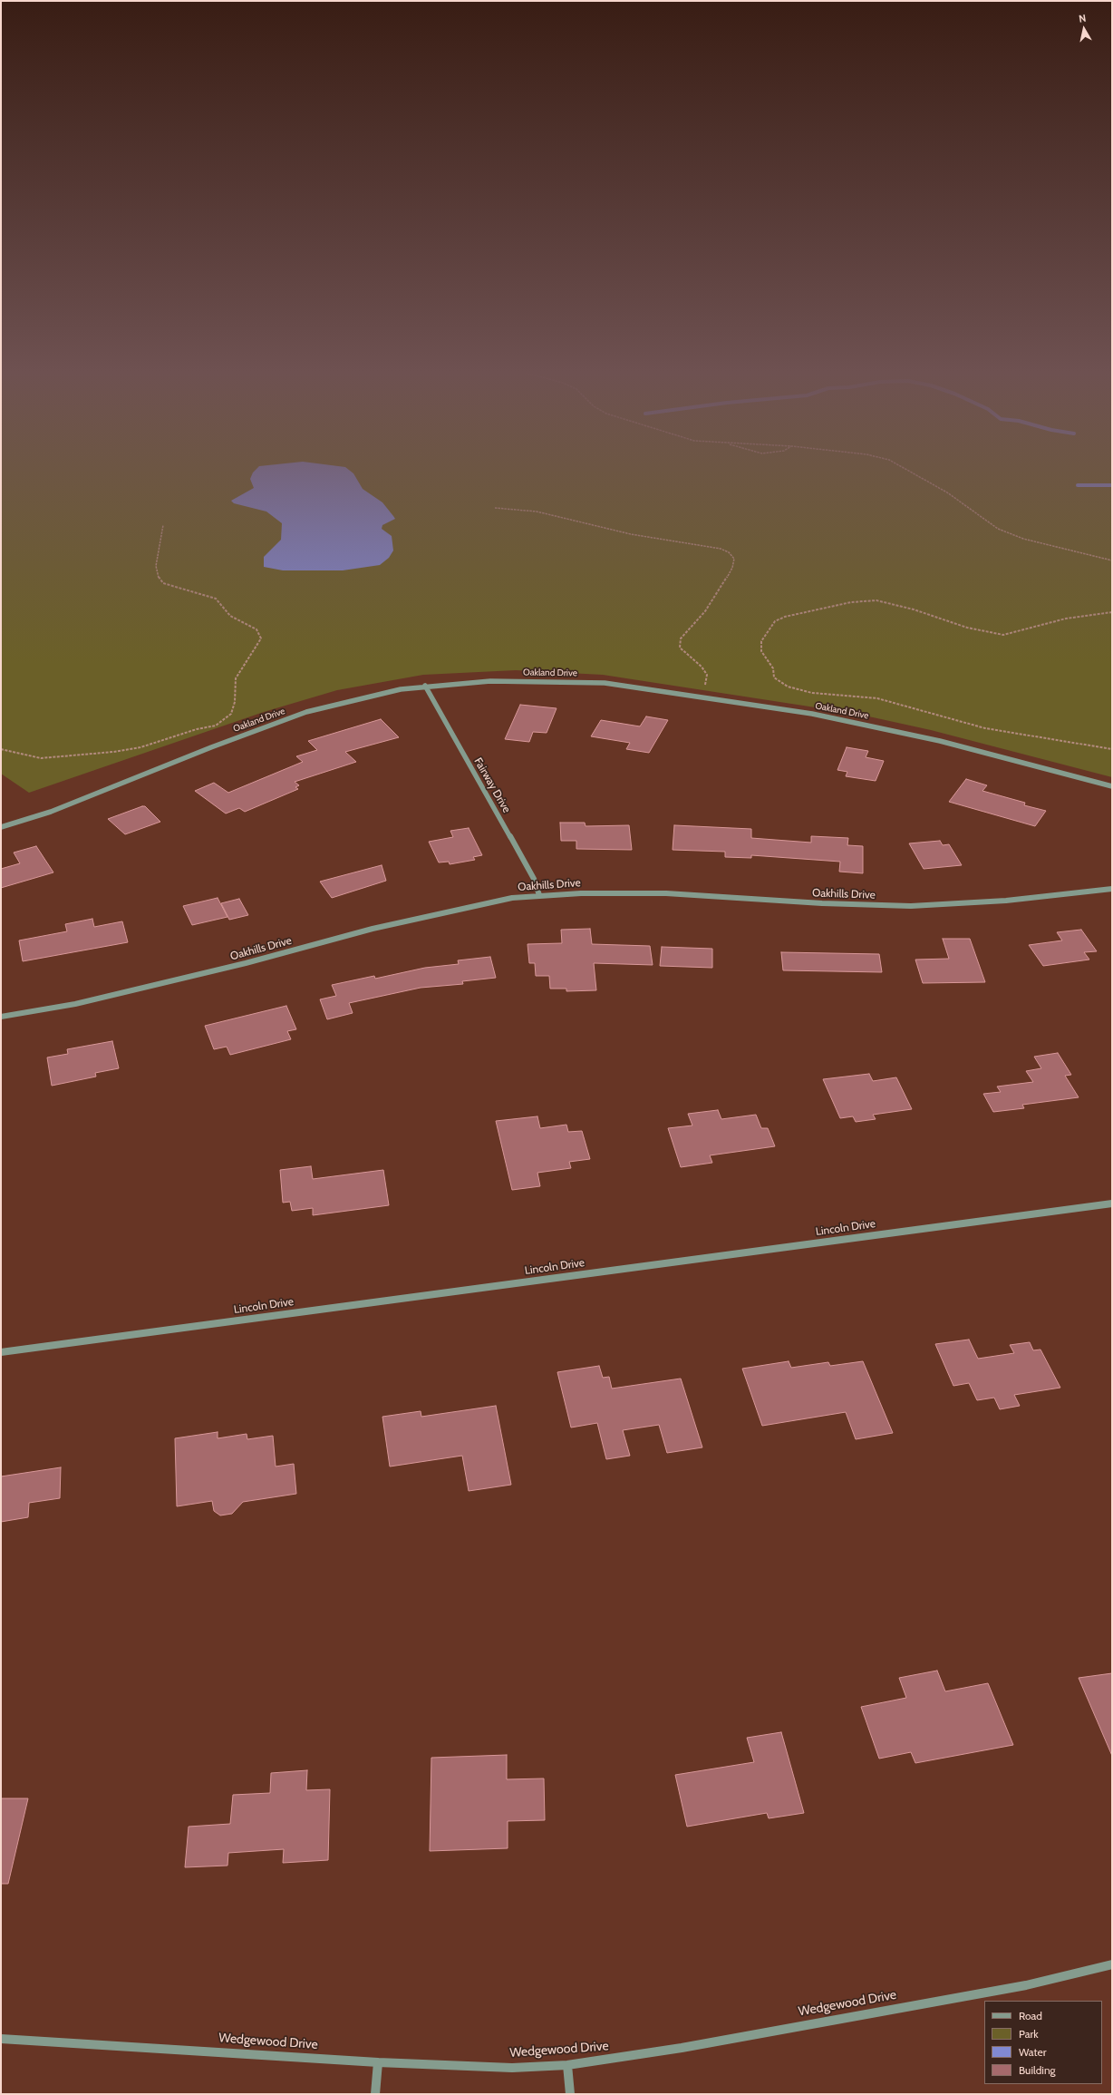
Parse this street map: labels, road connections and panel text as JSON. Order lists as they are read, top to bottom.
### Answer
{
  "streets": {
    "street": [
      "Oakland Drive",
      "Fairway Drive",
      "Oakhills Drive",
      "Lincoln Drive",
      "Wedgewood Drive"
    ]
  },
  "crossings": [
    ["Oakland Drive", "Fairway Drive"],
    ["Fairway Drive", "Oakhills Drive"]
  ],
  "legend": [
    "Road",
    "Park",
    "Water",
    "Building"
  ],
  "north": "top"
}
